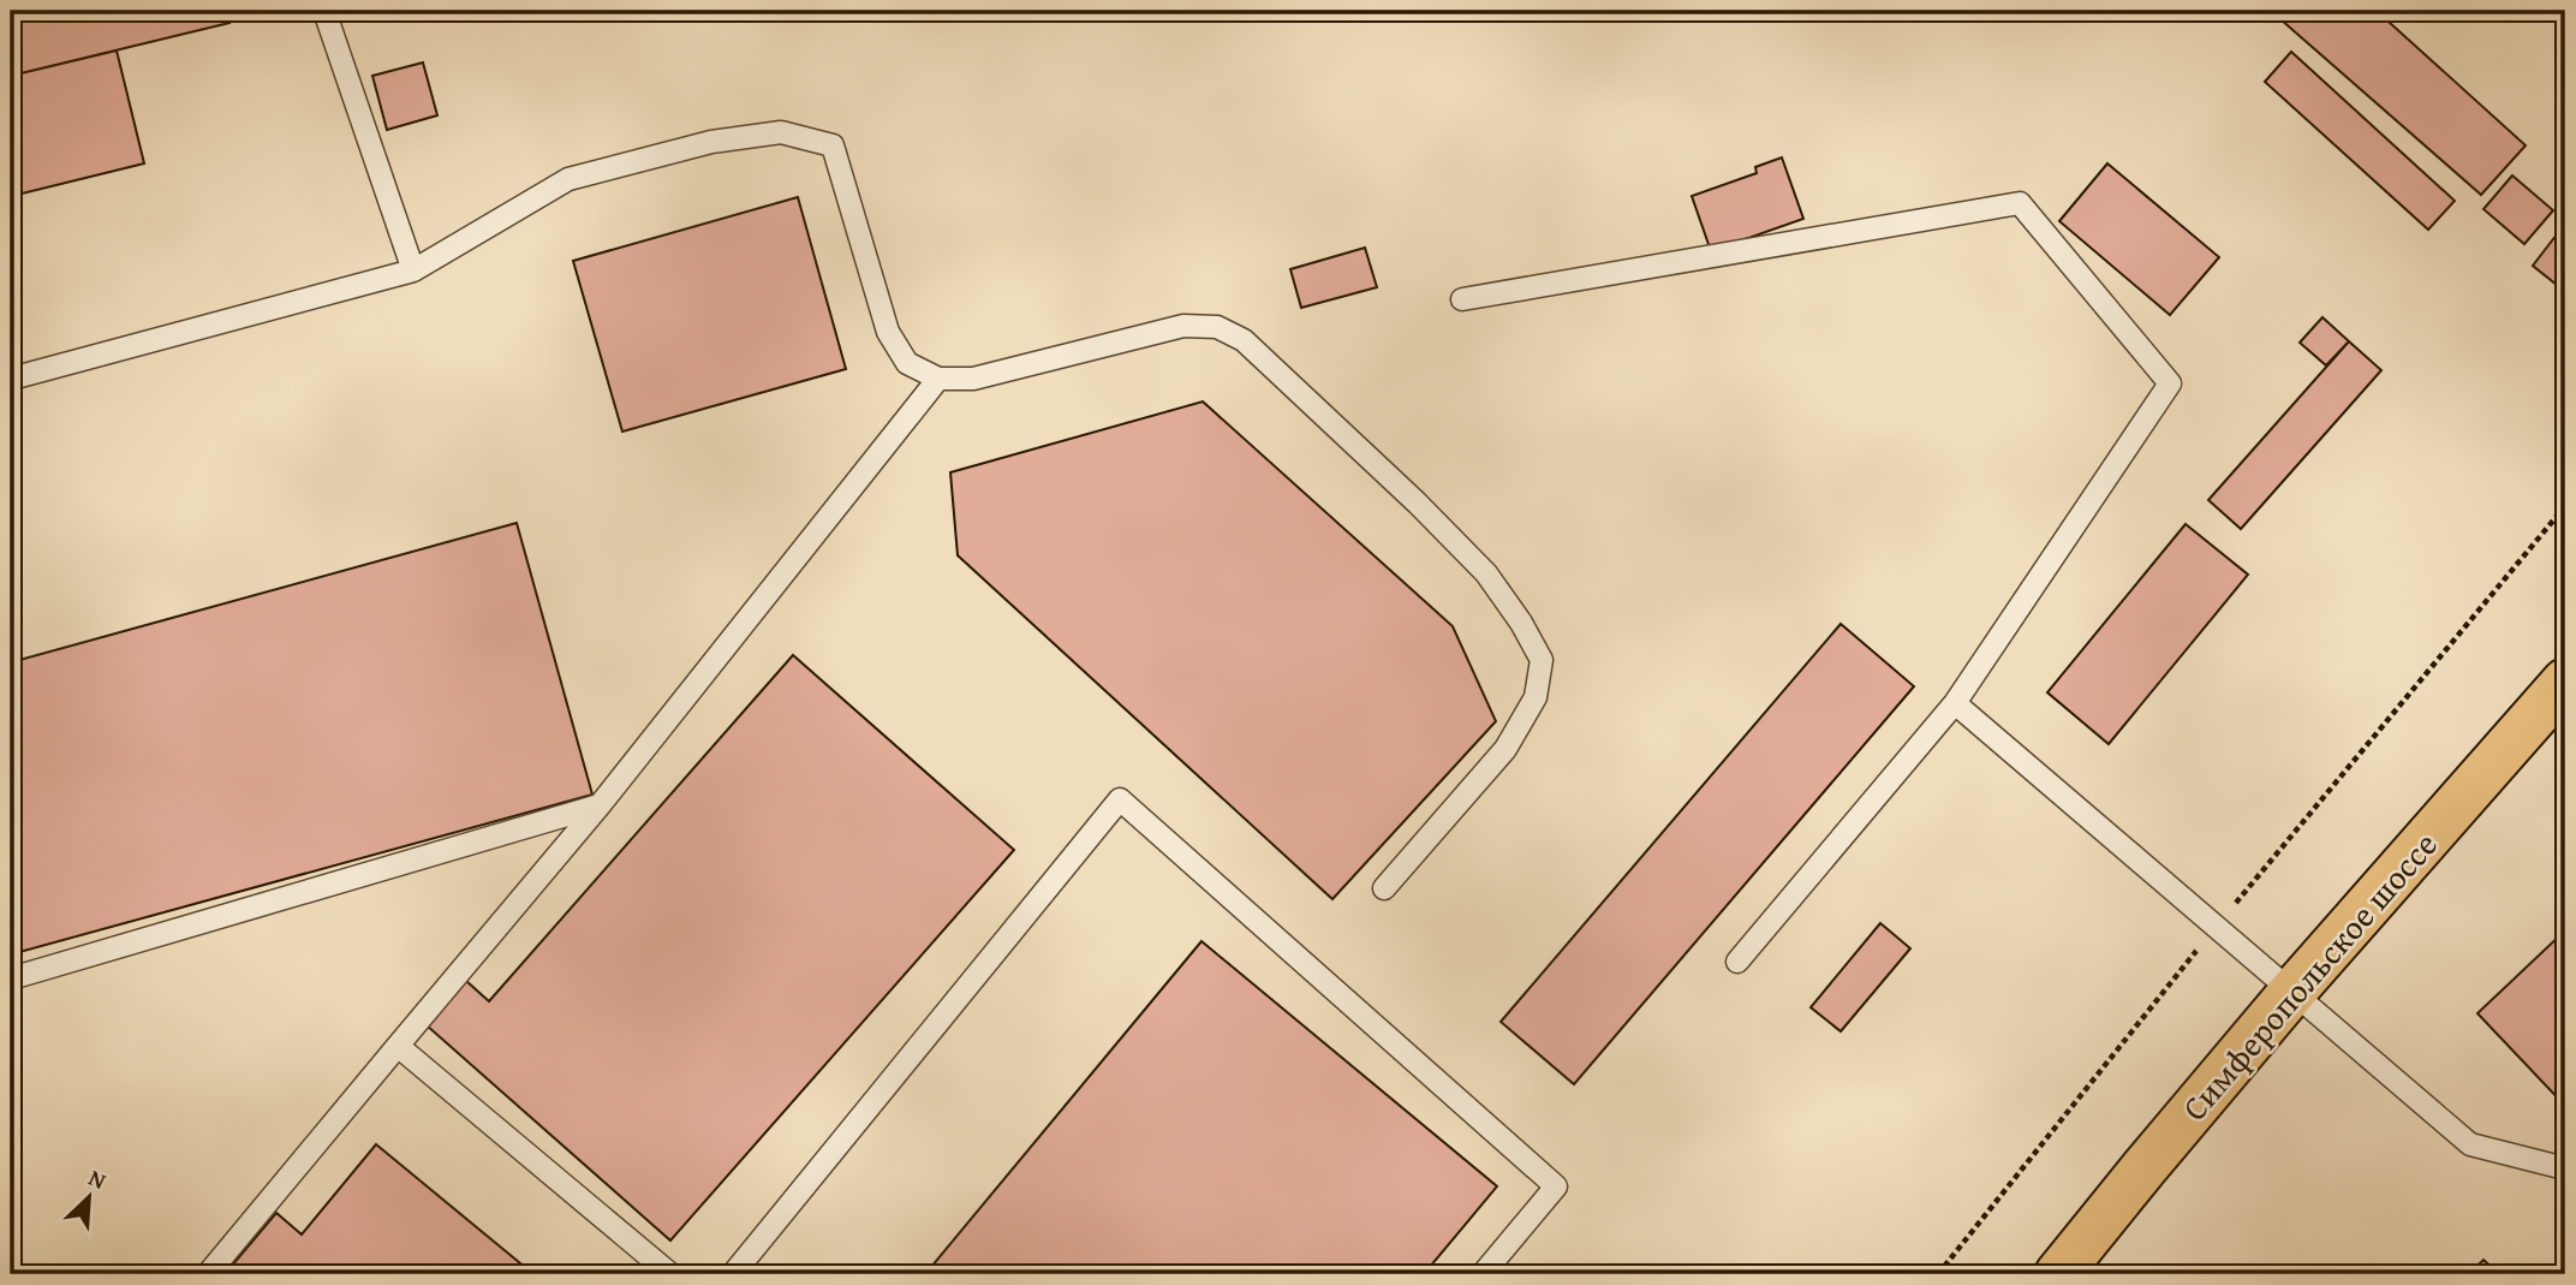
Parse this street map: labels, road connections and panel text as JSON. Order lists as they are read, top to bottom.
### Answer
{
  "streets": {
    "main road": ["Симферопольское шоссе"]
  },
  "north": "top right"
}
